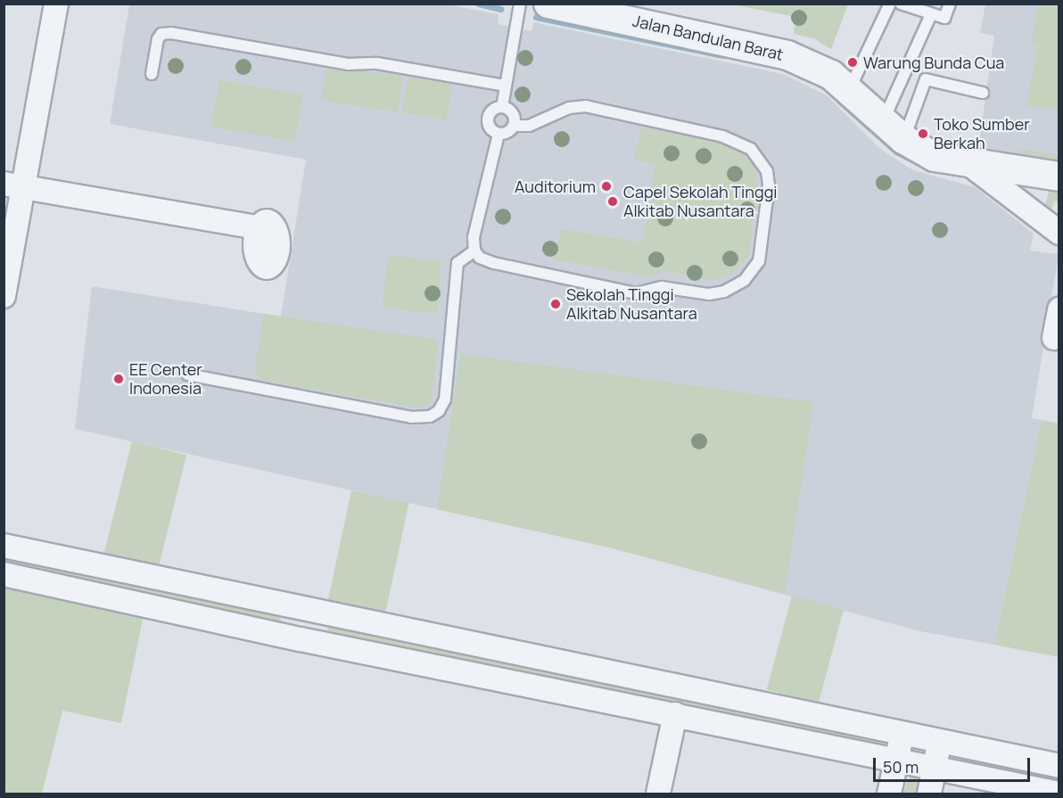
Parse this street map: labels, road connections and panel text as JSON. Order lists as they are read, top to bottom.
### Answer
{
  "streets": {
    "street": ["Jalan Bandulan Barat"]
  },
  "places": [
    "Warung Bunda Cua",
    "Toko Sumber Berkah",
    "Auditorium",
    "Capel Sekolah Tinggi Alkitab Nusantara",
    "Sekolah Tinggi Alkitab Nusantara",
    "EE Center Indonesia"
  ],
  "scale_bar": "50 m"
}
